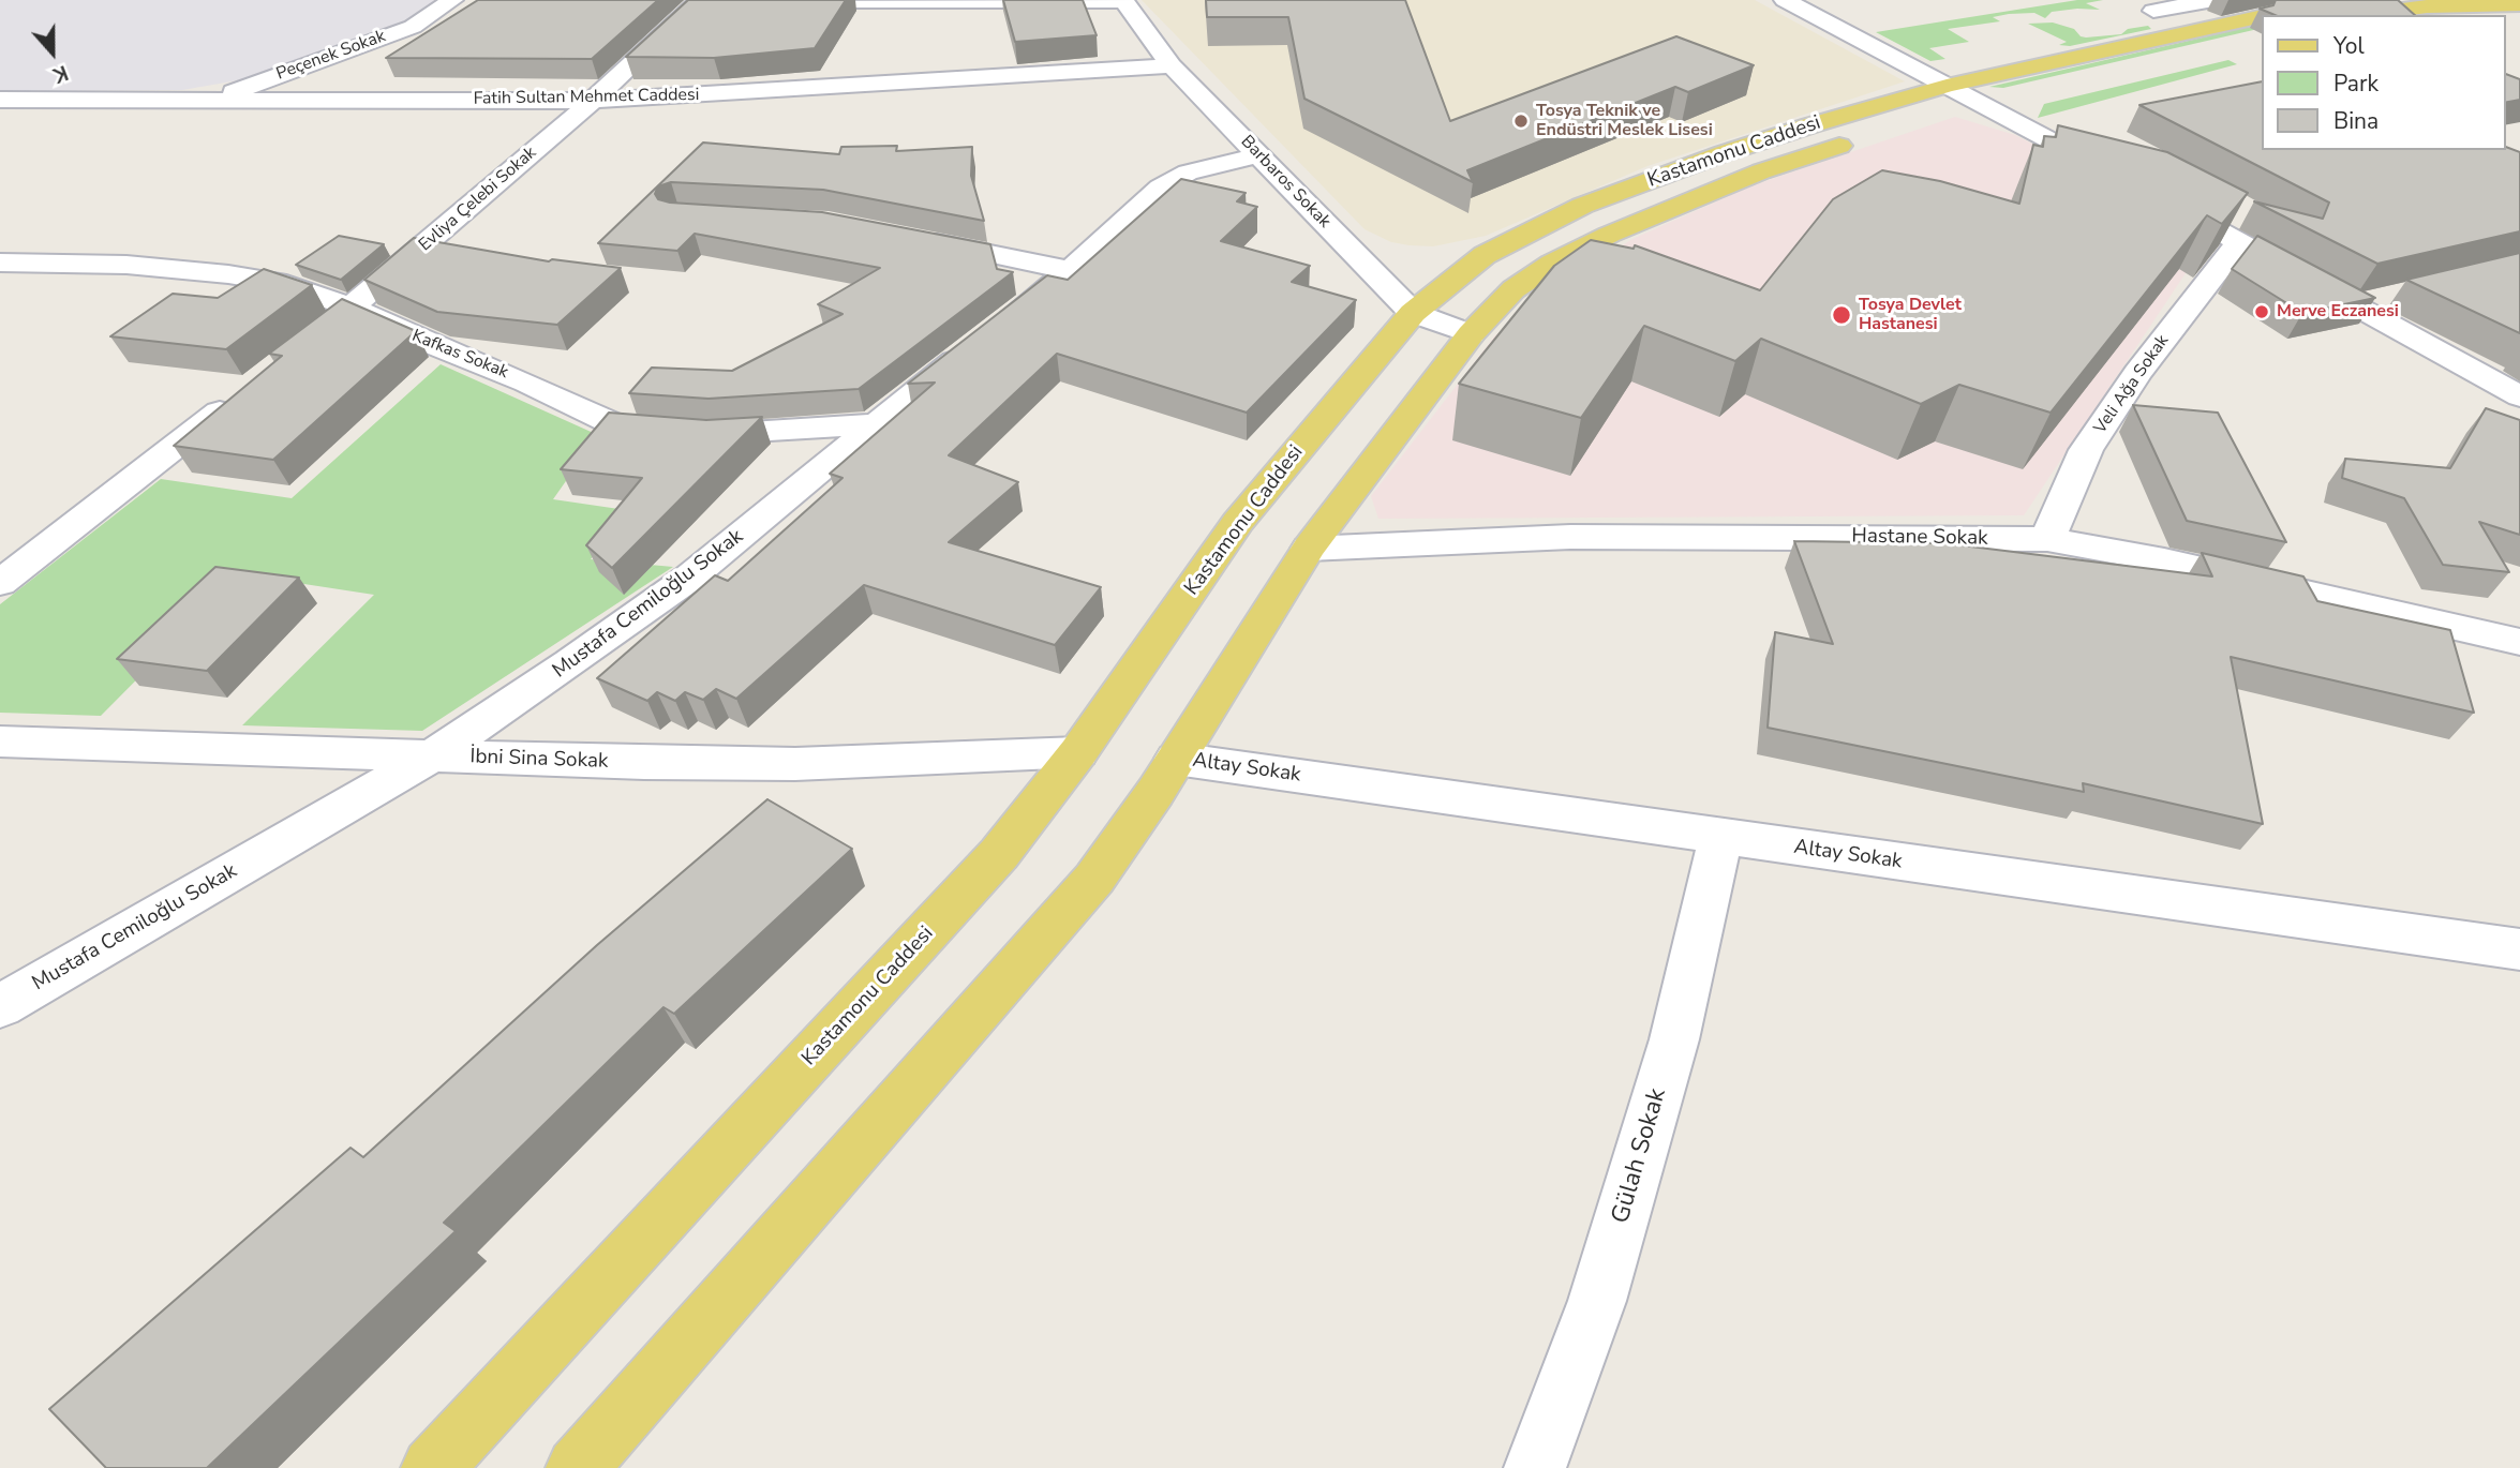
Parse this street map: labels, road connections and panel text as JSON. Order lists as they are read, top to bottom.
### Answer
{
  "streets": {
    "main road": ["Kastamonu Caddesi"],
    "street": [
      "Peçenek Sokak",
      "Fatih Sultan Mehmet Caddesi",
      "Barbaros Sokak",
      "Evliya Çelebi Sokak",
      "Kafkas Sokak",
      "Veli Ağa Sokak",
      "Hastane Sokak",
      "Mustafa Cemiloğlu Sokak",
      "İbni Sina Sokak",
      "Altay Sokak",
      "Gülah Sokak"
    ]
  },
  "crossings": [
    ["Peçenek Sokak", "Fatih Sultan Mehmet Caddesi"],
    ["Fatih Sultan Mehmet Caddesi", "Barbaros Sokak"],
    ["Fatih Sultan Mehmet Caddesi", "Evliya Çelebi Sokak"],
    ["Kastamonu Caddesi", "Barbaros Sokak"],
    ["Kastamonu Caddesi", "Hastane Sokak"],
    ["Kastamonu Caddesi", "İbni Sina Sokak"],
    ["Kastamonu Caddesi", "Altay Sokak"],
    ["Barbaros Sokak", "Mustafa Cemiloğlu Sokak"],
    ["Evliya Çelebi Sokak", "Kafkas Sokak"],
    ["Kafkas Sokak", "Mustafa Cemiloğlu Sokak"],
    ["Veli Ağa Sokak", "Hastane Sokak"],
    ["Mustafa Cemiloğlu Sokak", "İbni Sina Sokak"],
    ["Altay Sokak", "Gülah Sokak"]
  ],
  "places": ["Tosya Teknik ve Endüstri Meslek Lisesi", "Merve Eczanesi", "Tosya Devlet Hastanesi"],
  "legend": ["Yol", "Park", "Bina"],
  "north": "bottom"
}
